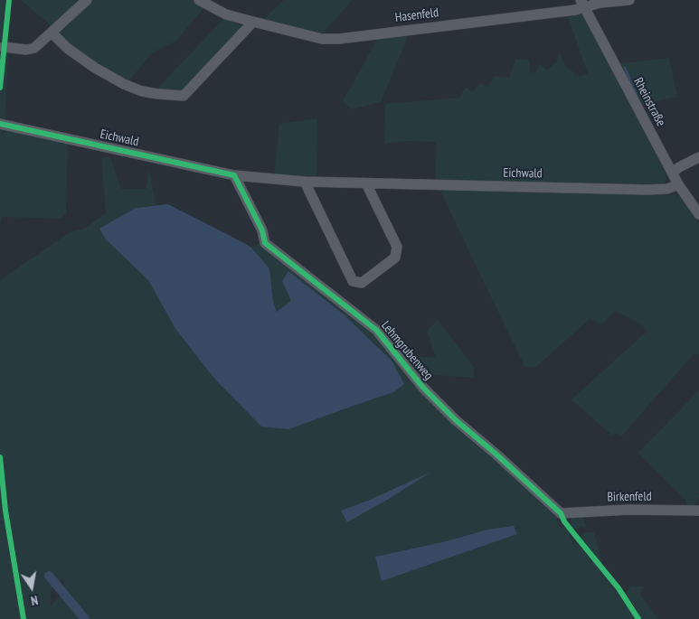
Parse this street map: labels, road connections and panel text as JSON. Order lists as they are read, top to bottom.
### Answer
{
  "streets": {
    "street": [
      "Hasenfeld",
      "Rheinstraße",
      "Eichwald",
      "Lehmgrubenweg",
      "Birkenfeld"
    ]
  },
  "crossings": [
    ["Hasenfeld", "Rheinstraße"],
    ["Rheinstraße", "Eichwald"],
    ["Eichwald", "Lehmgrubenweg"],
    ["Lehmgrubenweg", "Birkenfeld"]
  ],
  "north": "bottom"
}
